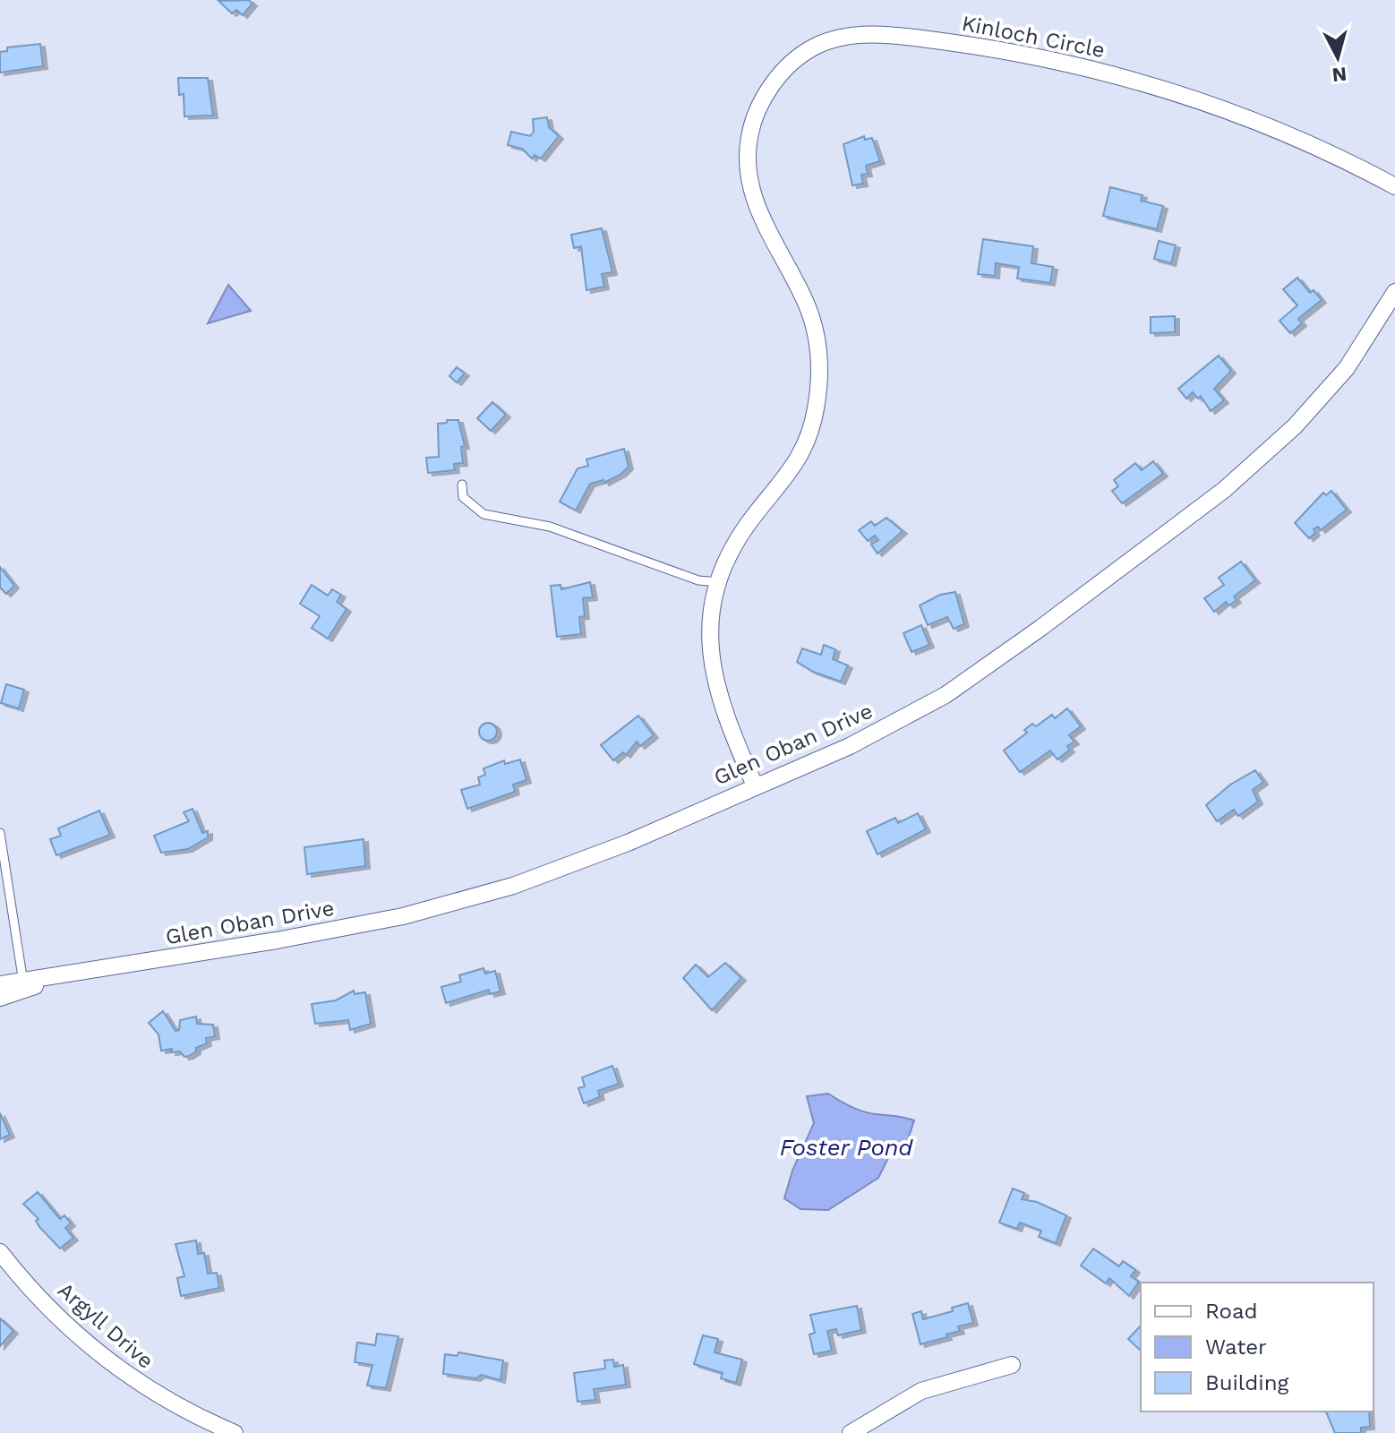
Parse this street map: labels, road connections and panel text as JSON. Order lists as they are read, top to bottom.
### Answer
{
  "streets": {
    "street": ["Kinloch Circle", "Glen Oban Drive", "Argyll Drive"]
  },
  "crossings": [
    ["Kinloch Circle", "Glen Oban Drive"]
  ],
  "water": ["Foster Pond"],
  "legend": ["Road", "Water", "Building"],
  "north": "bottom"
}
